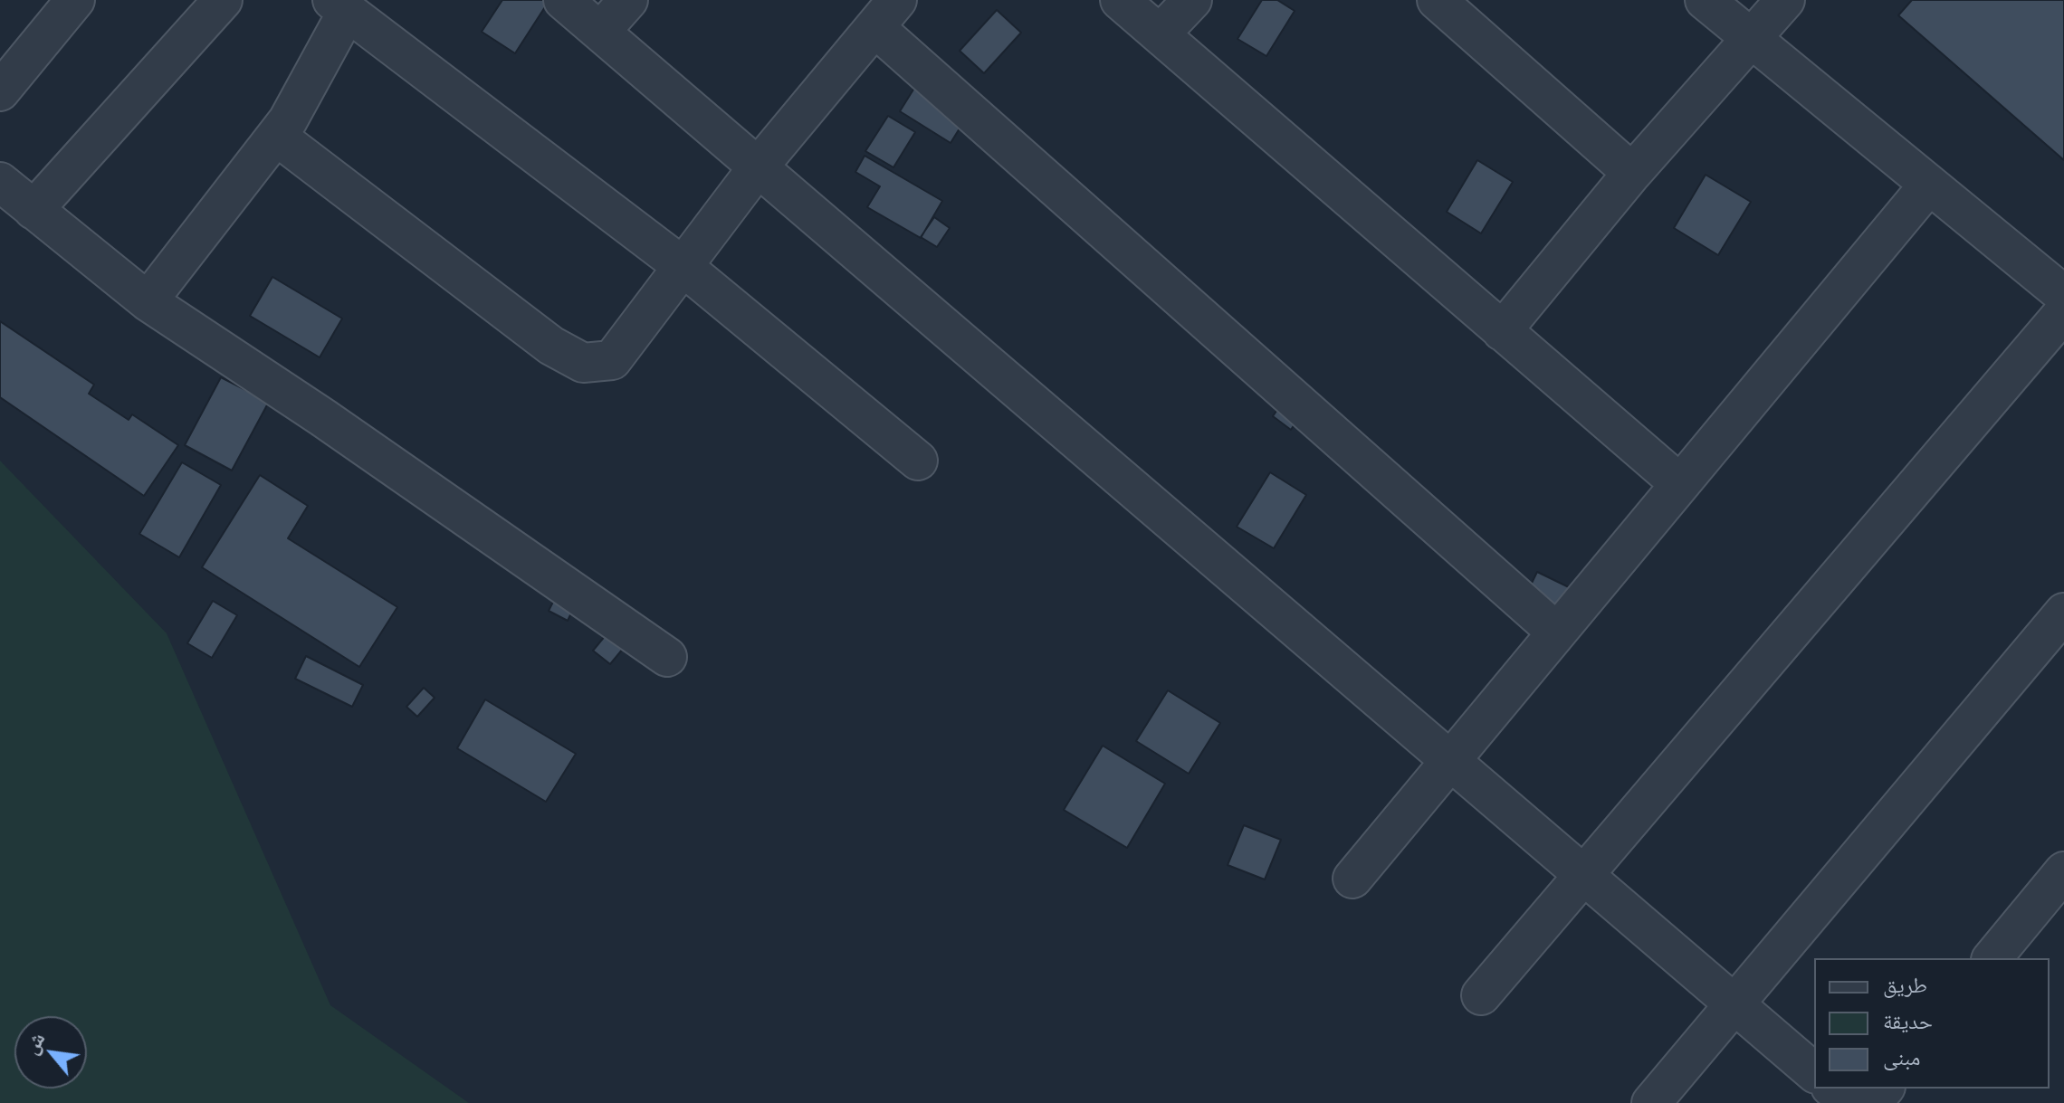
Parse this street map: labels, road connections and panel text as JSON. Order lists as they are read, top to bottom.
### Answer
{
  "legend": ["طريق", "حديقة", "مبنى"],
  "north": "top left"
}
